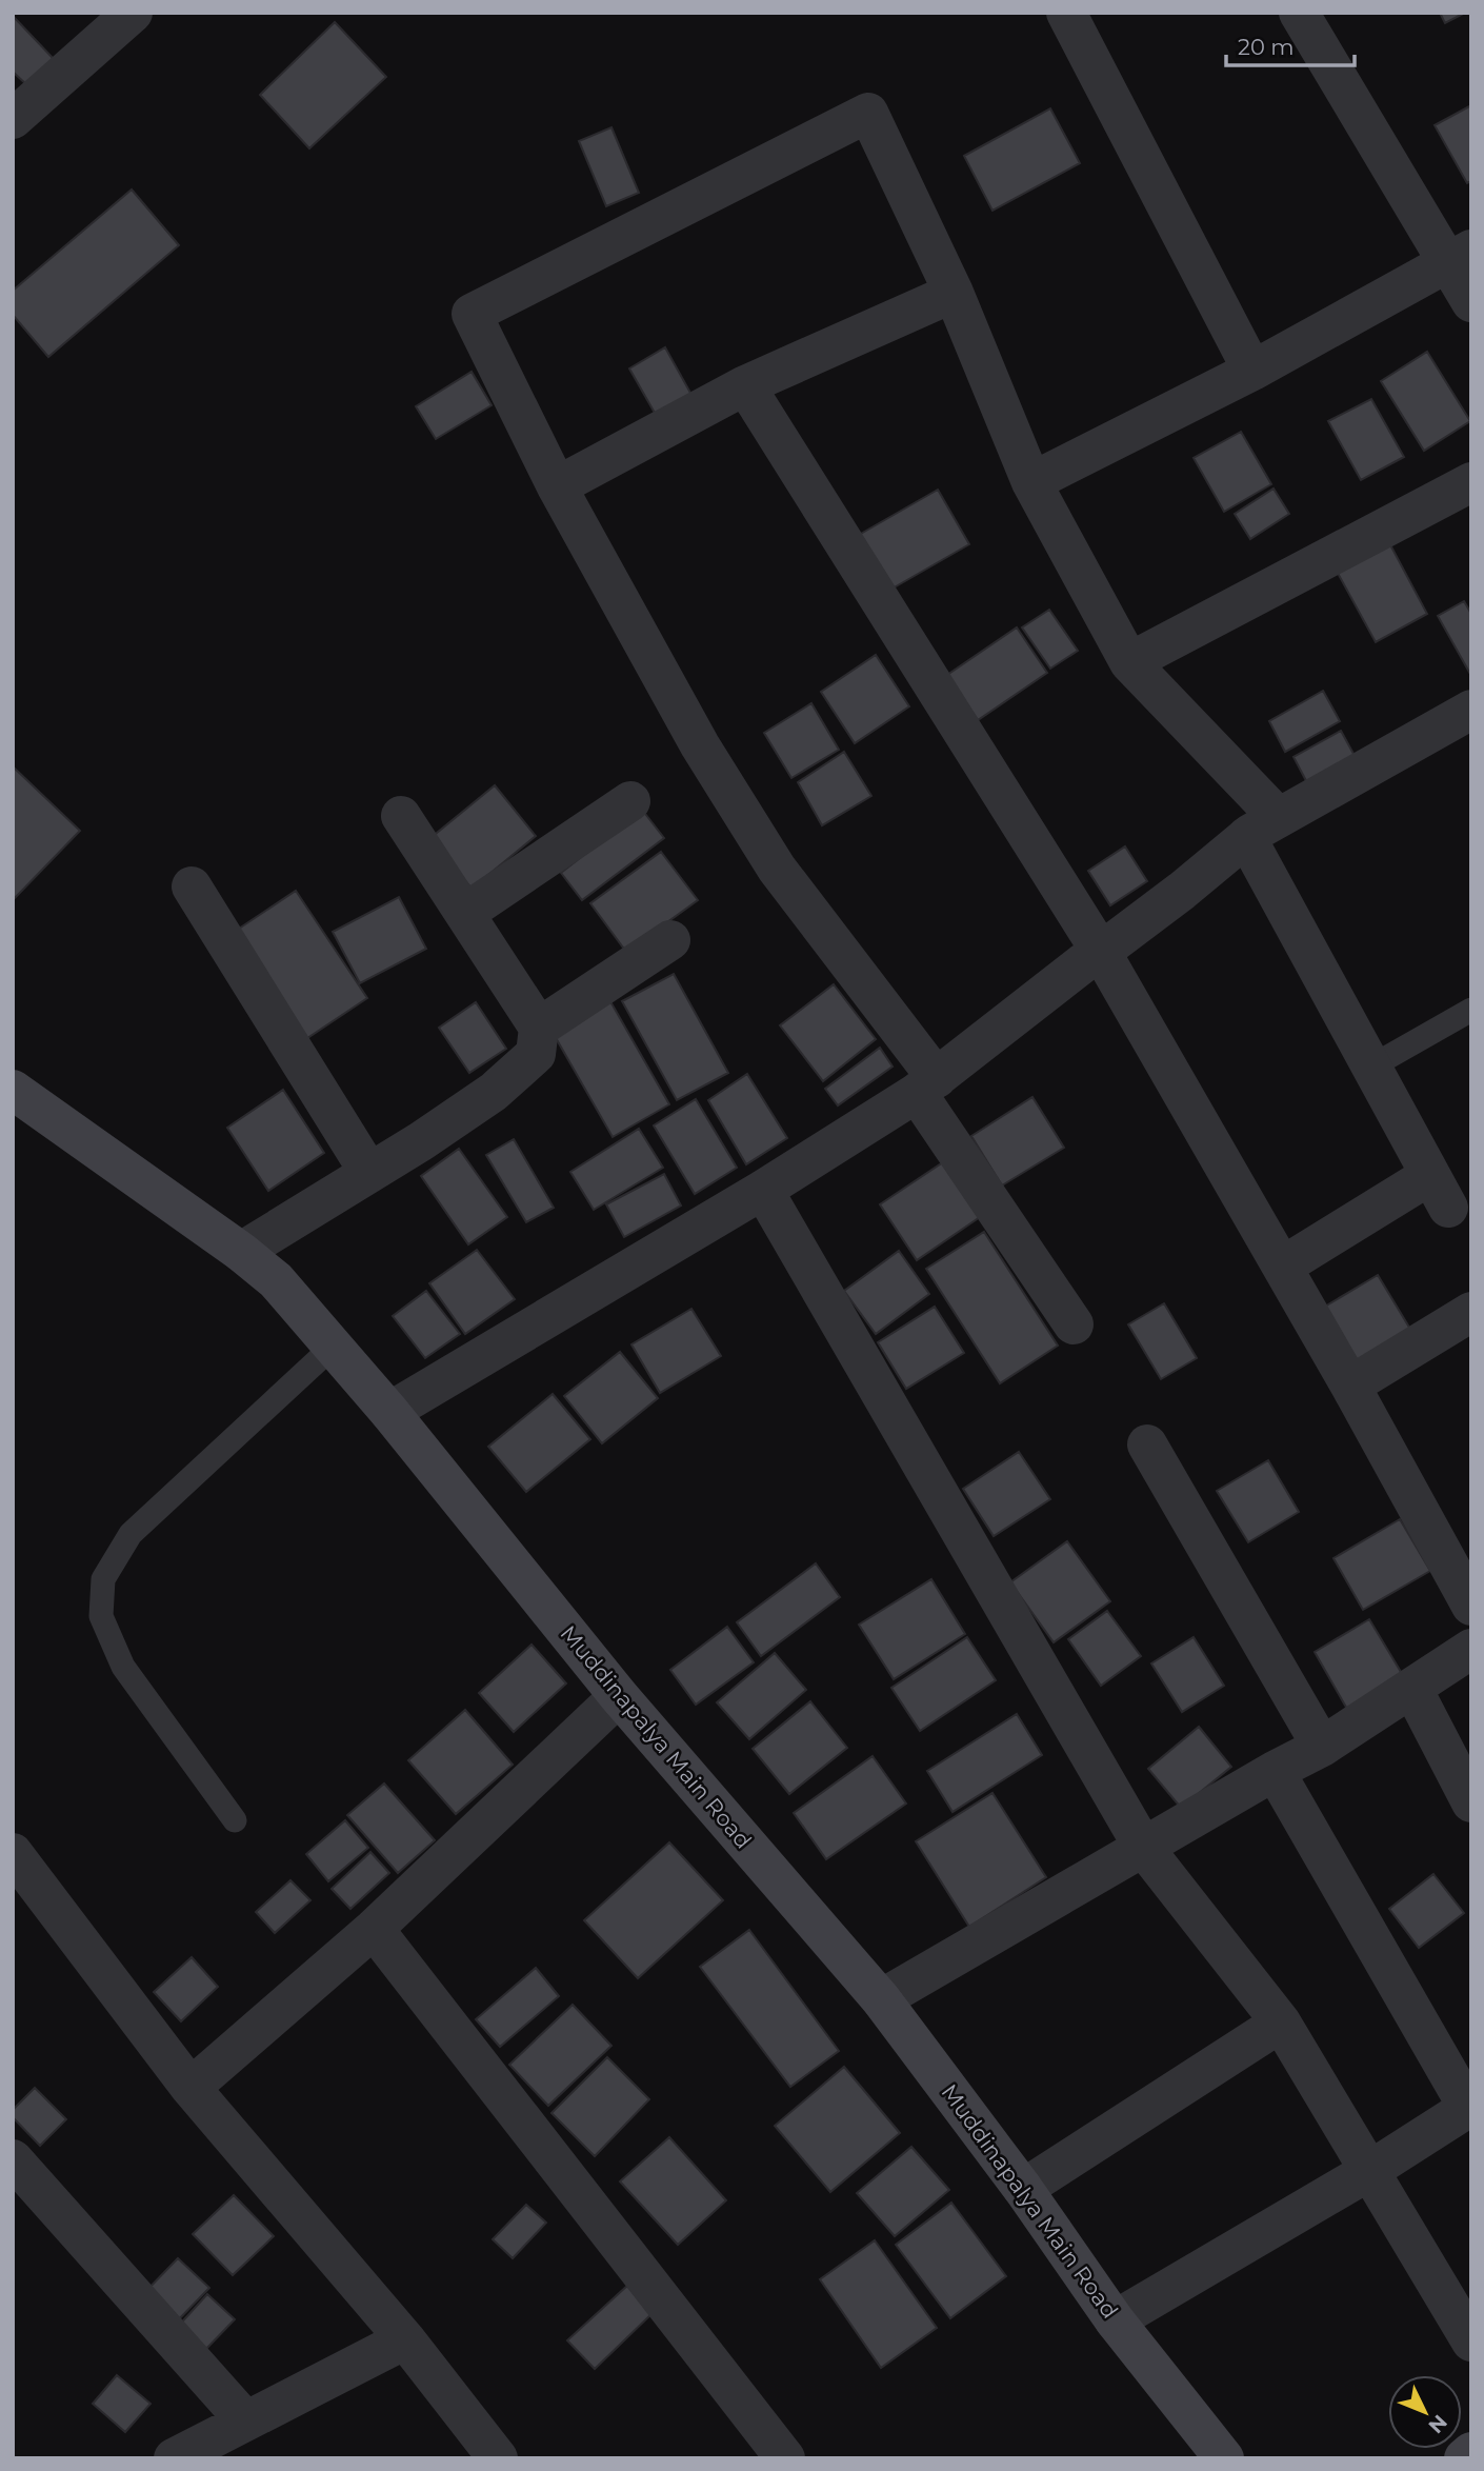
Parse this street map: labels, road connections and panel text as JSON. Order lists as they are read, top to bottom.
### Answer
{
  "streets": {
    "street": ["Muddinapalya Main Road"]
  },
  "scale_bar": "20 m",
  "north": "bottom right"
}
